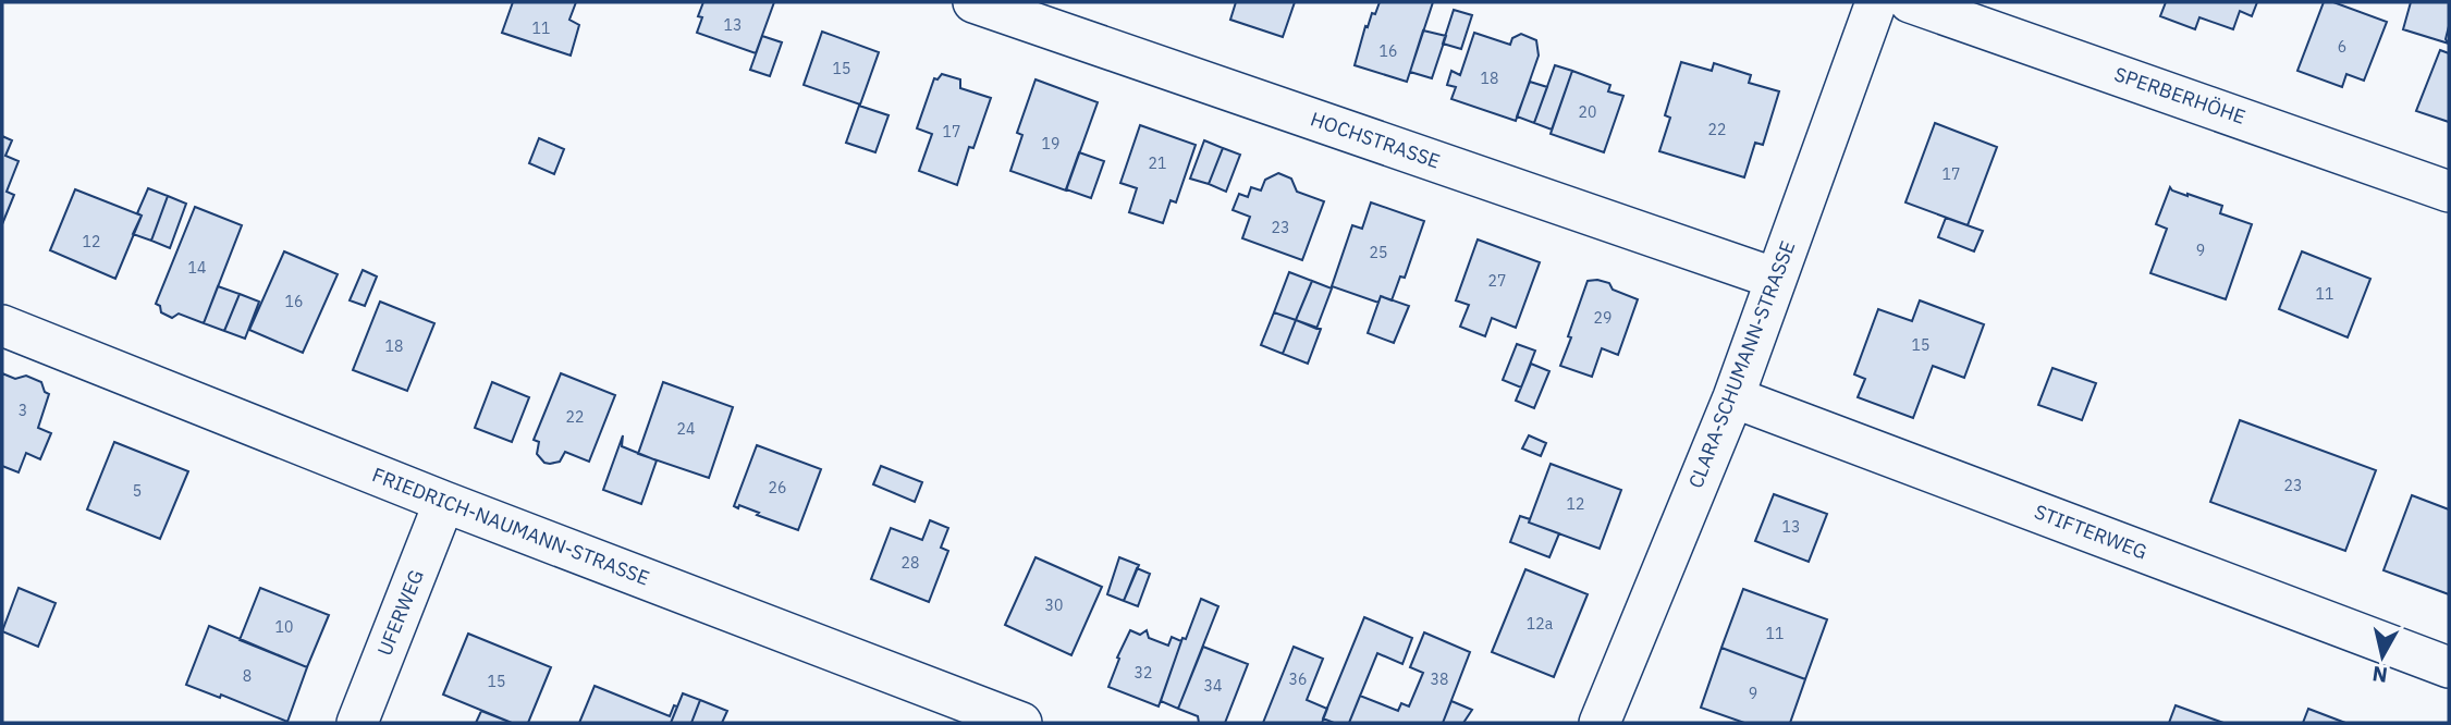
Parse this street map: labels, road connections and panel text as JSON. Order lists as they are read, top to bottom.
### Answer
{
  "streets": {
    "street": [
      "SPERBERHÖHE",
      "HOCHSTRASSE",
      "CLARA-SCHUMANN-STRASSE",
      "FRIEDRICH-NAUMANN-STRASSE",
      "STIFTERWEG",
      "UFERWEG"
    ]
  },
  "crossings": [
    ["HOCHSTRASSE", "CLARA-SCHUMANN-STRASSE"],
    ["CLARA-SCHUMANN-STRASSE", "STIFTERWEG"],
    ["FRIEDRICH-NAUMANN-STRASSE", "UFERWEG"]
  ],
  "house_numbers": [
    "13",
    "11",
    "6",
    "16",
    "15",
    "18",
    "20",
    "22",
    "17",
    "19",
    "21",
    "17",
    "23",
    "12",
    "9",
    "25",
    "14",
    "27",
    "11",
    "16",
    "29",
    "15",
    "18",
    "3",
    "22",
    "24",
    "23",
    "26",
    "5",
    "12",
    "13",
    "28",
    "30",
    "12a",
    "10",
    "11",
    "32",
    "8",
    "36",
    "38",
    "15",
    "34",
    "9"
  ],
  "north": "bottom"
}
